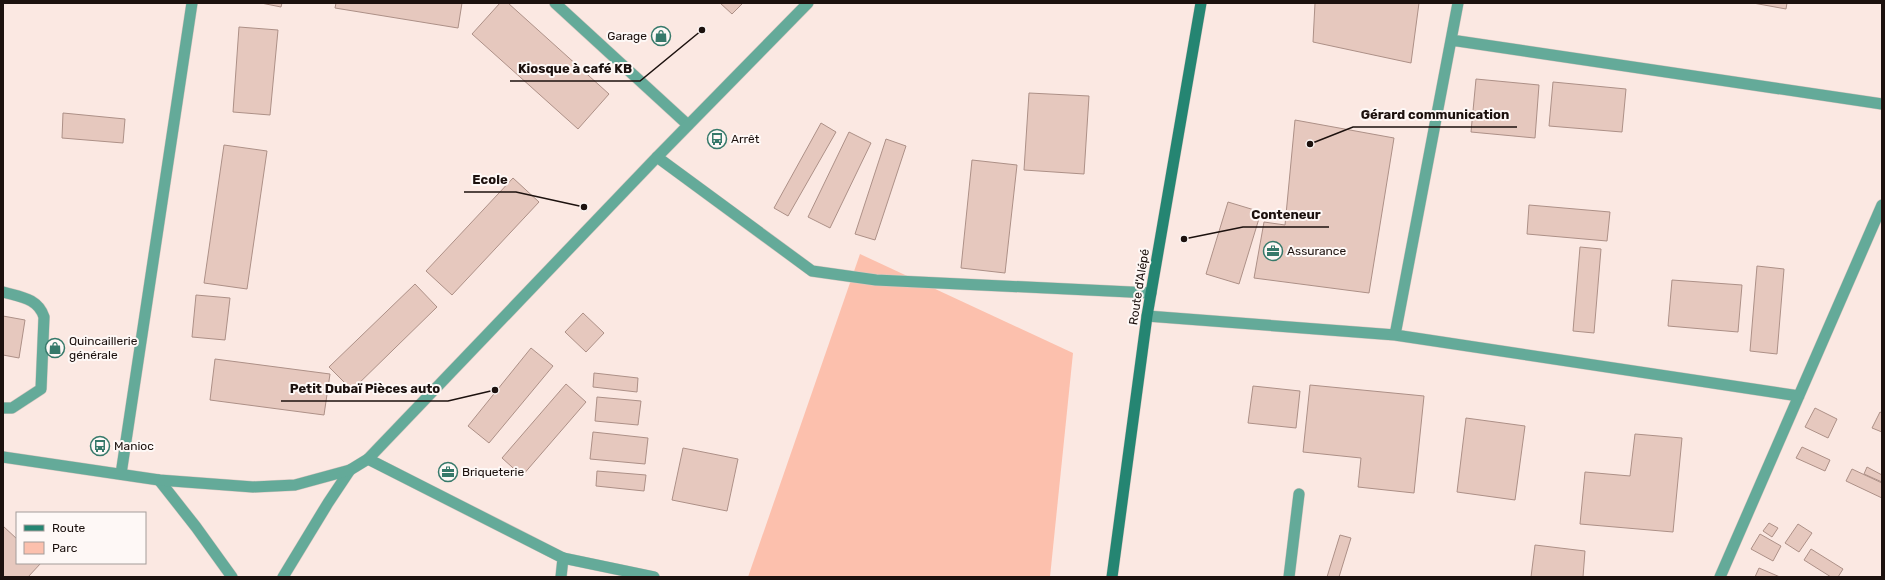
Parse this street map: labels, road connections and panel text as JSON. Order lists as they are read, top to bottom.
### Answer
{
  "streets": {
    "main road": ["Route d'Alépé"]
  },
  "places": {
    "other": [
      "Kiosque à café KB",
      "Gérard communication",
      "Ecole",
      "Conteneur",
      "Petit Dubaï Pièces auto"
    ],
    "shop": ["Garage", "Quincaillerie générale"],
    "bus stop": ["Arrêt", "Manioc"],
    "office": ["Assurance", "Briqueterie"]
  },
  "legend": ["Route", "Parc"]
}
